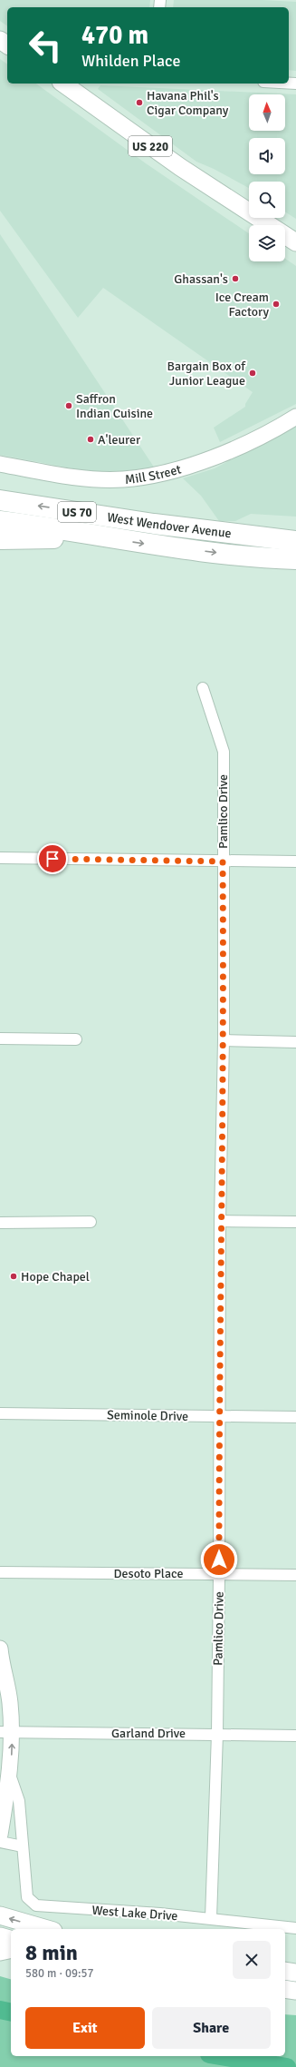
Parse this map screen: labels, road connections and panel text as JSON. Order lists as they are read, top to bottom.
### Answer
{
  "streets": {
    "highway": ["US 70", "West Wendover Avenue"],
    "main road": ["US 220"],
    "street": [
      "Mill Street",
      "Pamlico Drive",
      "Seminole Drive",
      "Desoto Place",
      "Garland Drive",
      "West Lake Drive"
    ]
  },
  "crossings": [
    ["Pamlico Drive", "Seminole Drive"],
    ["Pamlico Drive", "Desoto Place"],
    ["Pamlico Drive", "Garland Drive"],
    ["Pamlico Drive", "West Lake Drive"]
  ],
  "places": [
    "Havana Phil's Cigar Company",
    "Ghassan's",
    "Ice Cream Factory",
    "Bargain Box of Junior League",
    "Saffron Indian Cuisine",
    "A'leurer",
    "Hope Chapel"
  ],
  "north": "top",
  "page": {
    "turn": ["470 m", "Whilden Place"],
    "heading": ["8 min", "580 m · 09:57"],
    "buttons": ["Exit", "Share"]
  }
}
